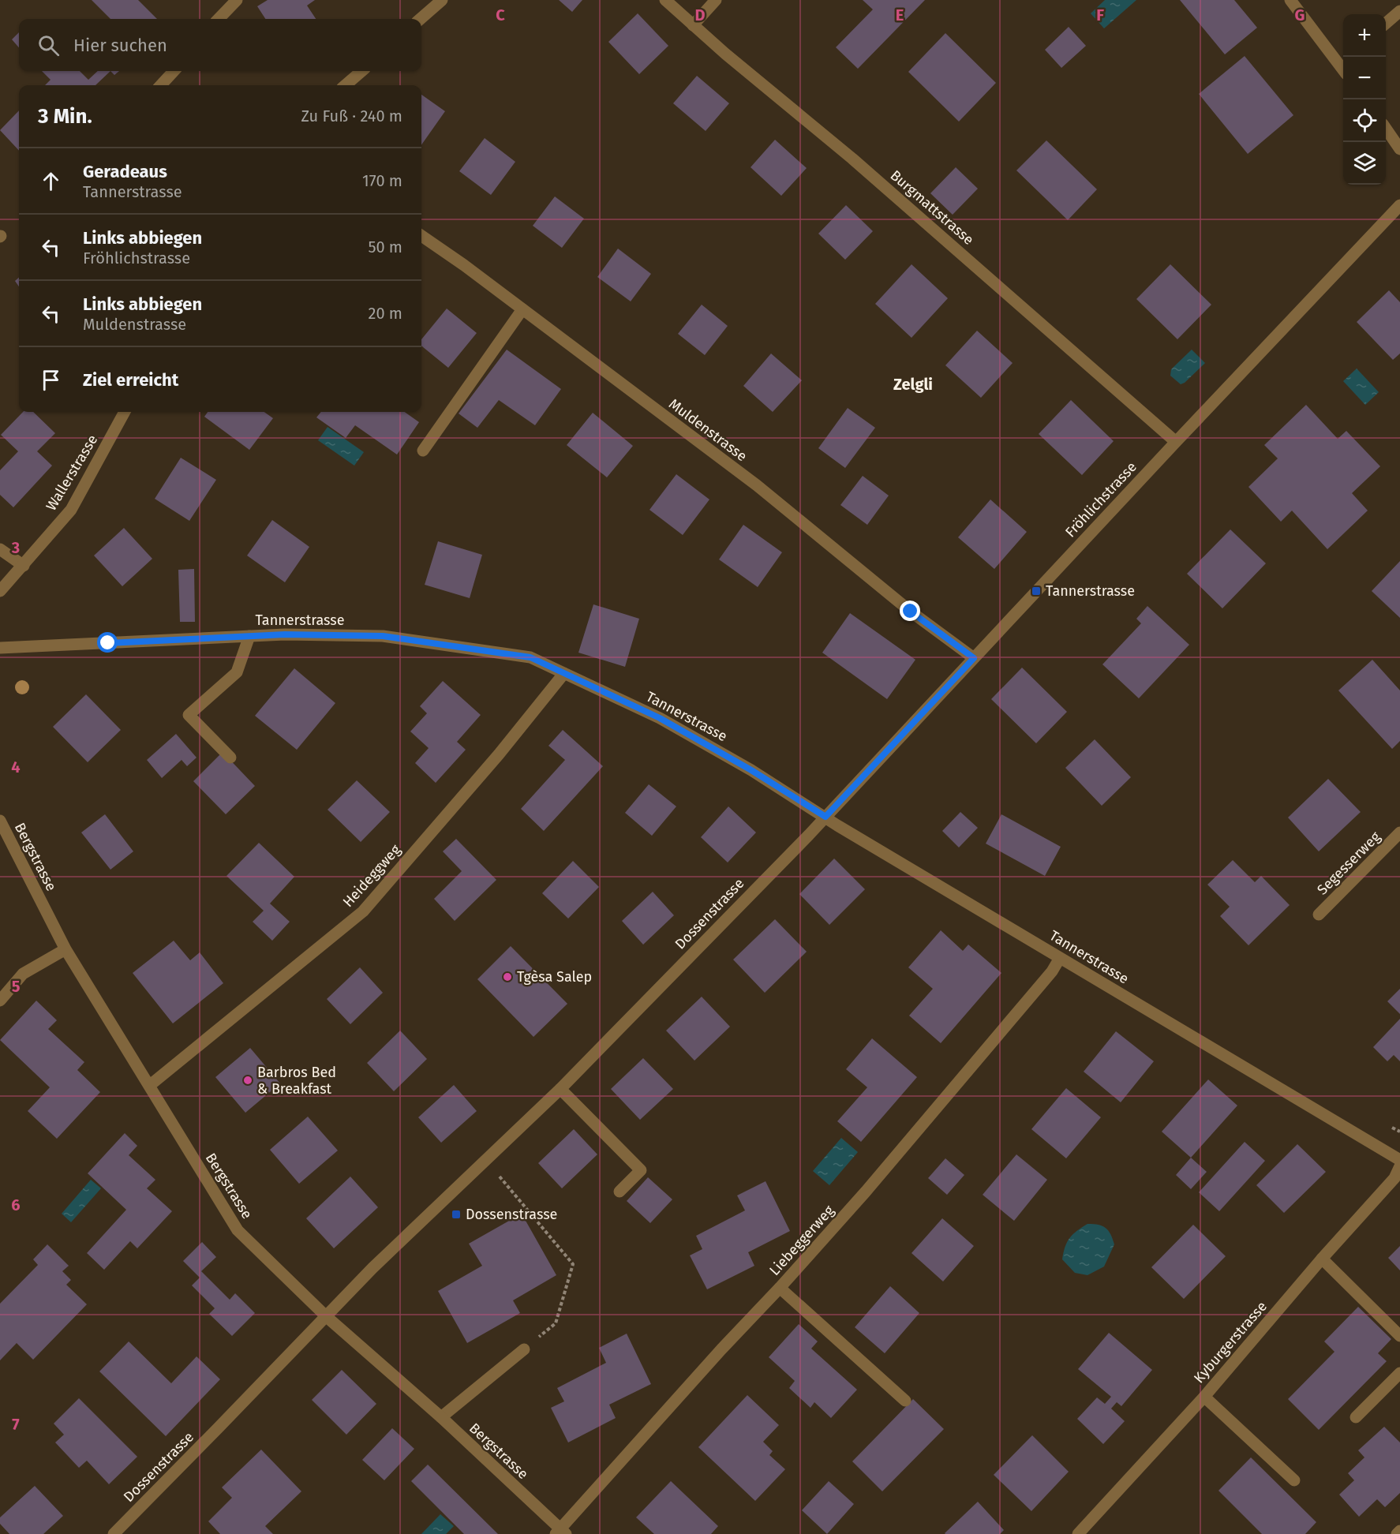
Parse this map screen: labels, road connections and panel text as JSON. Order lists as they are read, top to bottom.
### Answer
{
  "streets": {
    "street": [
      "Burgmattstrasse",
      "Muldenstrasse",
      "Wallerstrasse",
      "Fröhlichstrasse",
      "Tannerstrasse",
      "Bergstrasse",
      "Segesserweg",
      "Heideggweg",
      "Dossenstrasse",
      "Liebeggerweg",
      "Kyburgerstrasse"
    ]
  },
  "crossings": [
    ["Burgmattstrasse", "Fröhlichstrasse"],
    ["Muldenstrasse", "Fröhlichstrasse"],
    ["Fröhlichstrasse", "Tannerstrasse"],
    ["Fröhlichstrasse", "Dossenstrasse"],
    ["Tannerstrasse", "Heideggweg"],
    ["Tannerstrasse", "Dossenstrasse"],
    ["Tannerstrasse", "Liebeggerweg"],
    ["Bergstrasse", "Heideggweg"],
    ["Bergstrasse", "Dossenstrasse"],
    ["Bergstrasse", "Liebeggerweg"]
  ],
  "districts": ["Zelgli"],
  "places": {
    "transit": ["Tannerstrasse", "Dossenstrasse"],
    "other": ["Tgèsa Salep", "Barbros Bed & Breakfast"]
  },
  "page": {
    "map_buttons": ["+", "−"],
    "search": "Hier suchen",
    "heading": ["3 Min.", "Zu Fuß · 240 m"],
    "list": [
      ["Geradeaus", "Tannerstrasse", "170 m"],
      ["Links abbiegen", "Fröhlichstrasse", "50 m"],
      ["Links abbiegen", "Muldenstrasse", "20 m"],
      "Ziel erreicht"
    ]
  },
  "grid": {
    "columns": [
      "C",
      "D",
      "E",
      "F",
      "G"
    ],
    "rows": [
      "3",
      "4",
      "5",
      "6",
      "7"
    ]
  }
}
